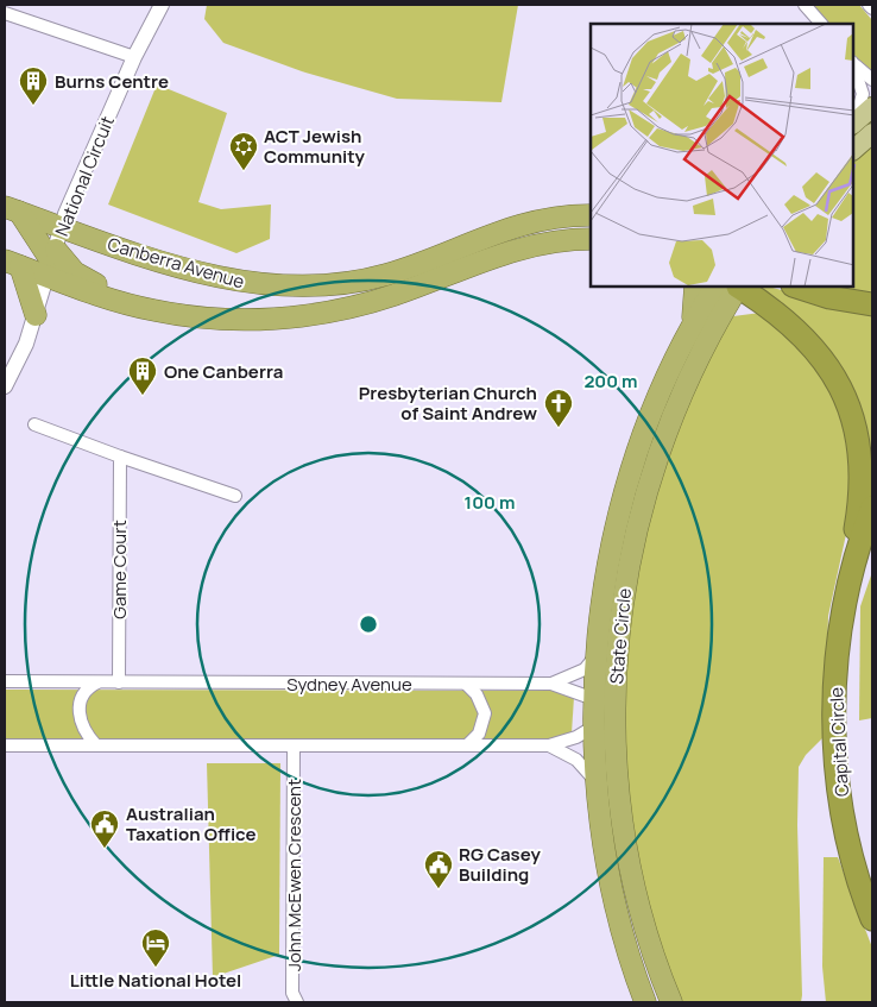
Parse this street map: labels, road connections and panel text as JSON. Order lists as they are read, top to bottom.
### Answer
{
  "streets": {
    "highway": [
      "Canberra Avenue",
      "State Circle",
      "Sydney Avenue",
      "Capital Circle"
    ],
    "street": ["National Circuit", "Game Court", "John McEwen Crescent"]
  },
  "crossings": [
    ["National Circuit", "Canberra Avenue"],
    ["Game Court", "Sydney Avenue"],
    ["State Circle", "Sydney Avenue"]
  ],
  "places": {
    "building": ["Burns Centre", "One Canberra"],
    "synagogue": ["ACT Jewish Community"],
    "church": ["Presbyterian Church of Saint Andrew"],
    "public building": ["Australian Taxation Office", "RG Casey Building"],
    "hotel": ["Little National Hotel"]
  },
  "rings": ["200 m", "100 m"]
}
